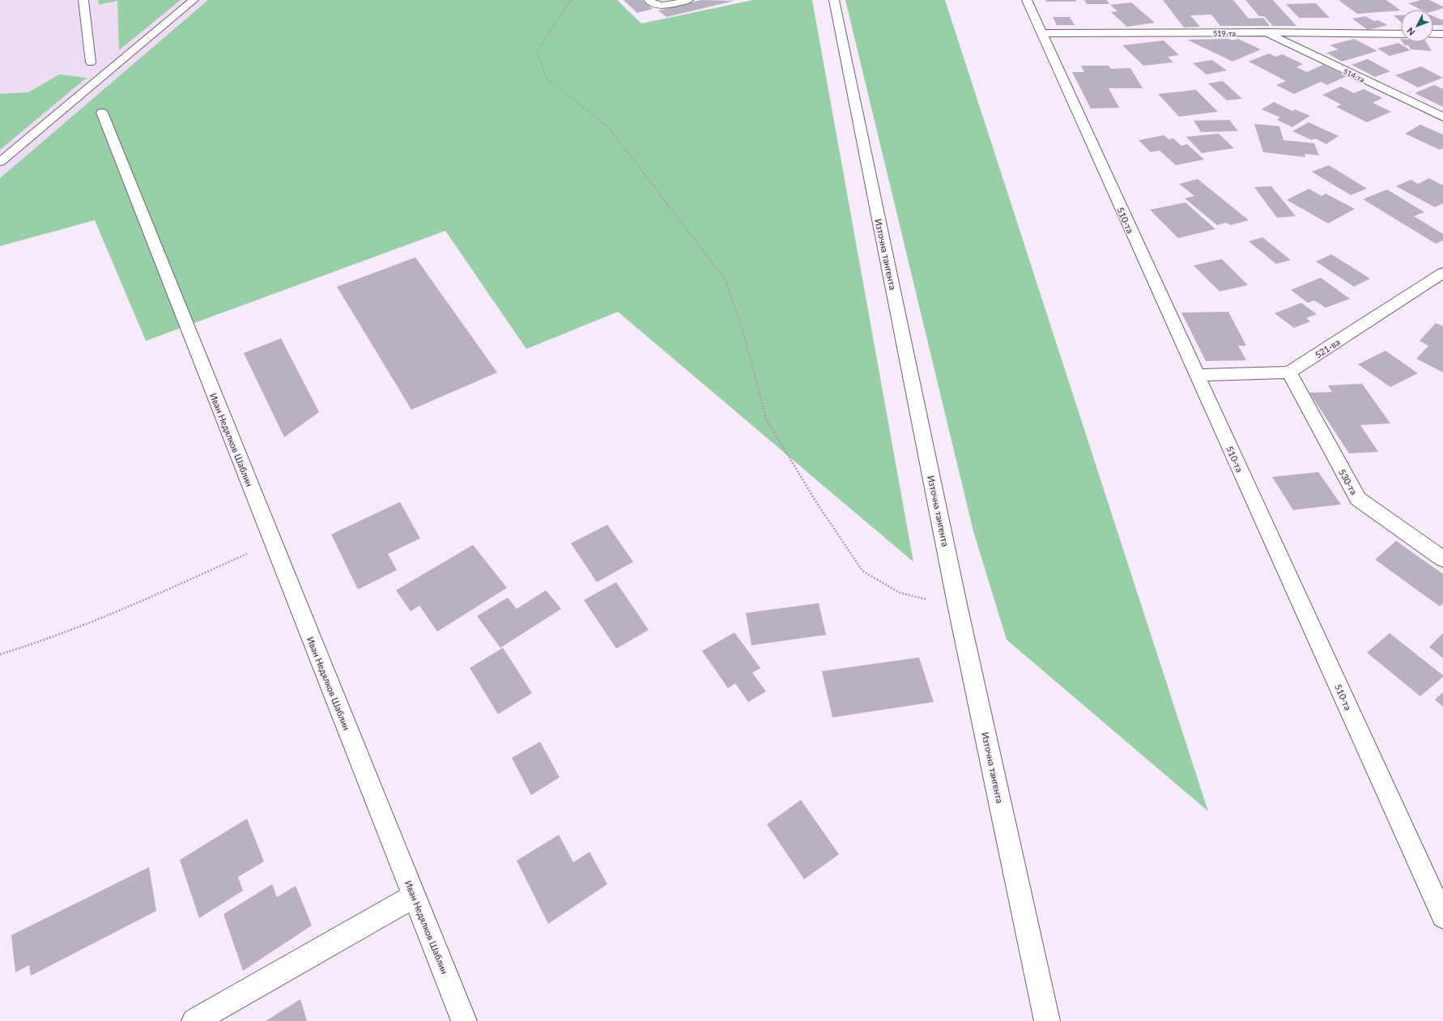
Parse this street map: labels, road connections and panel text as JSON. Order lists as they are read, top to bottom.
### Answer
{
  "streets": {
    "street": [
      "519-та",
      "514-та",
      "510-та",
      "Източна тангента",
      "521-ва",
      "Иван Недялков Шаблин",
      "530-та"
    ]
  },
  "crossings": [
    ["519-та", "514-та"],
    ["519-та", "510-та"],
    ["521-ва", "530-та"]
  ],
  "north": "bottom left"
}
